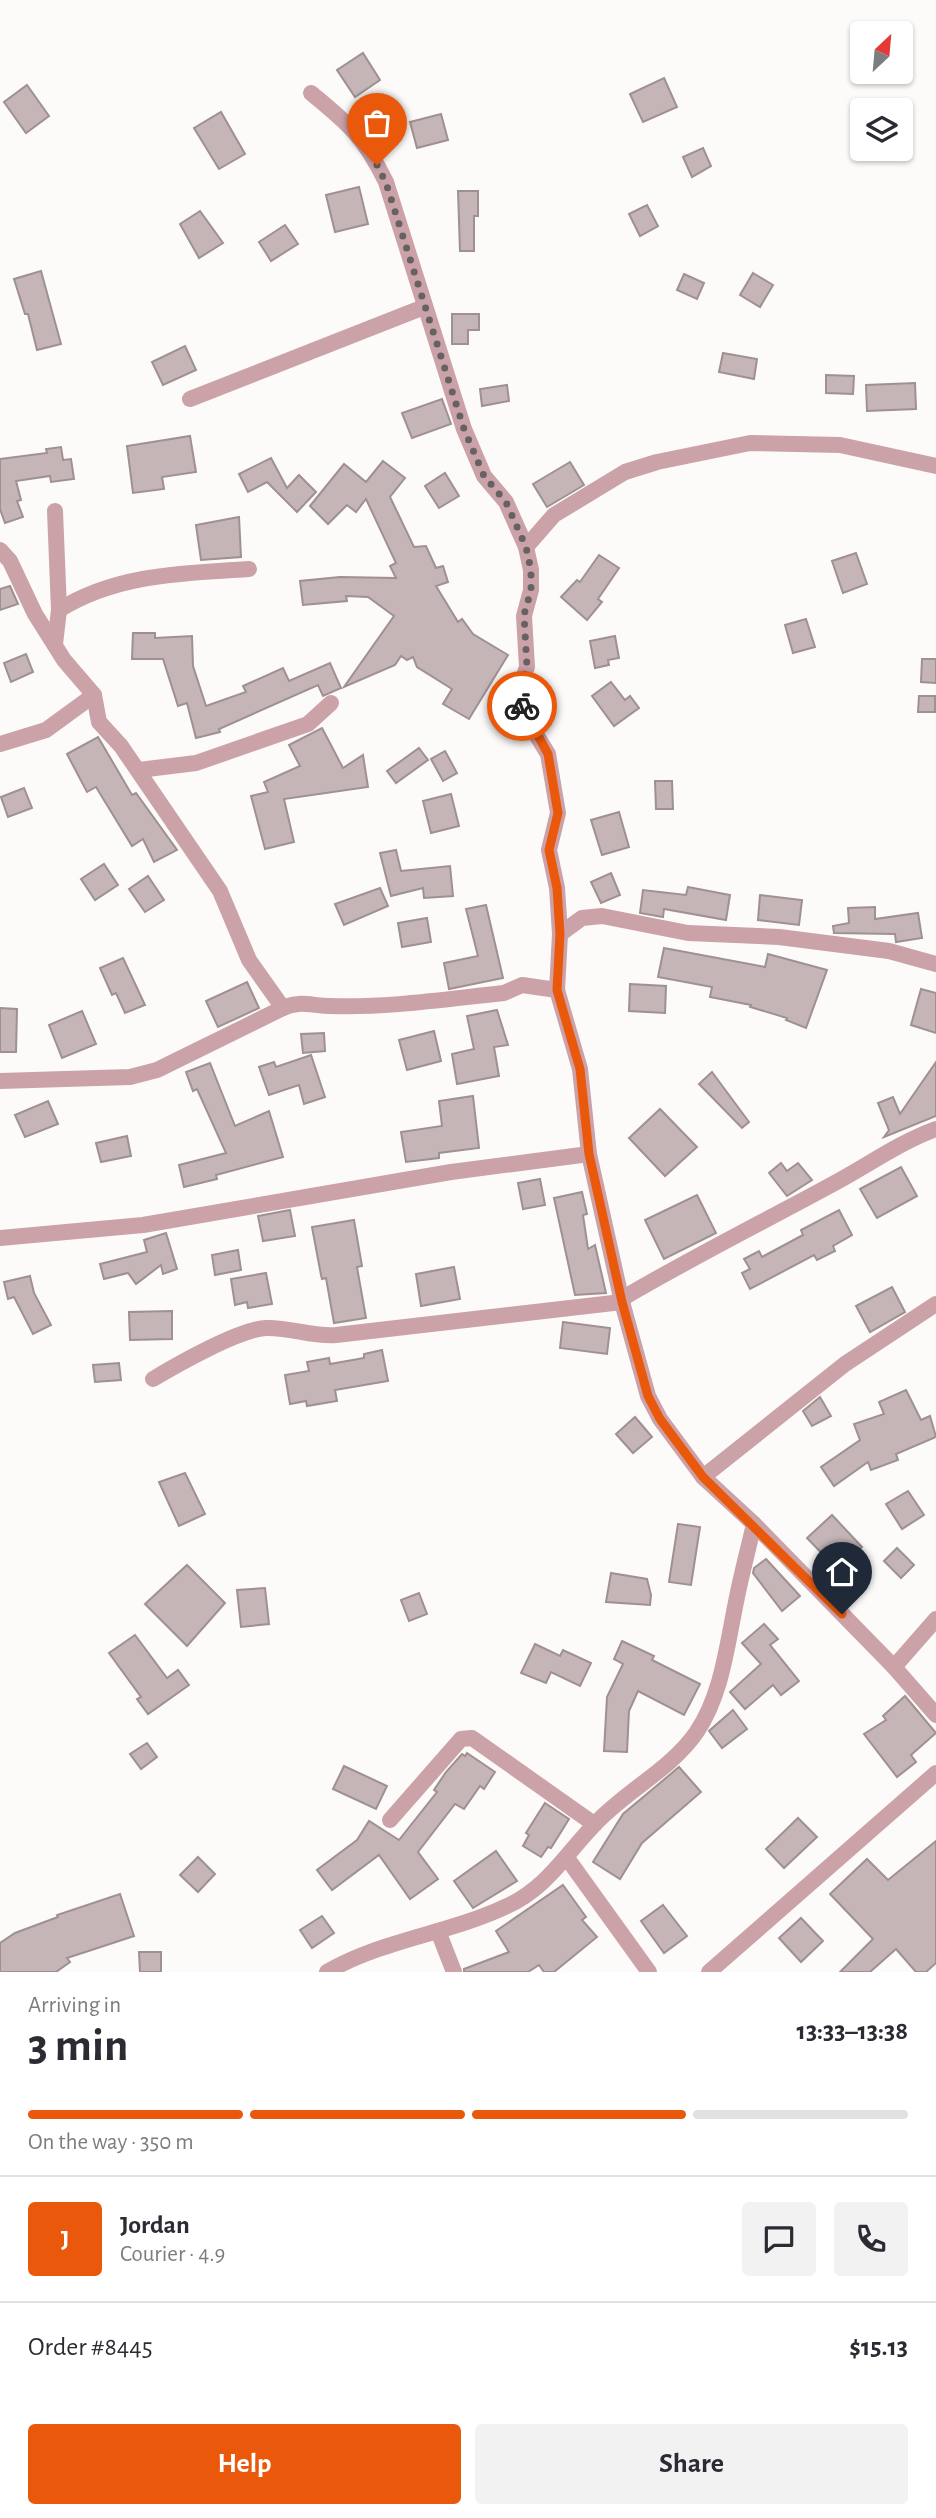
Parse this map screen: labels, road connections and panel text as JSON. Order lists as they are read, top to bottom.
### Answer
{
  "north": "top right",
  "page": {
    "heading": ["3 min", "Arriving in", "13:33–13:38"],
    "panel": [
      "Jordan",
      "Courier · 4.9",
      "Order #8445",
      "$15.13"
    ],
    "bar": "On the way · 350 m",
    "round": "J",
    "buttons": ["Help", "Share"]
  }
}
